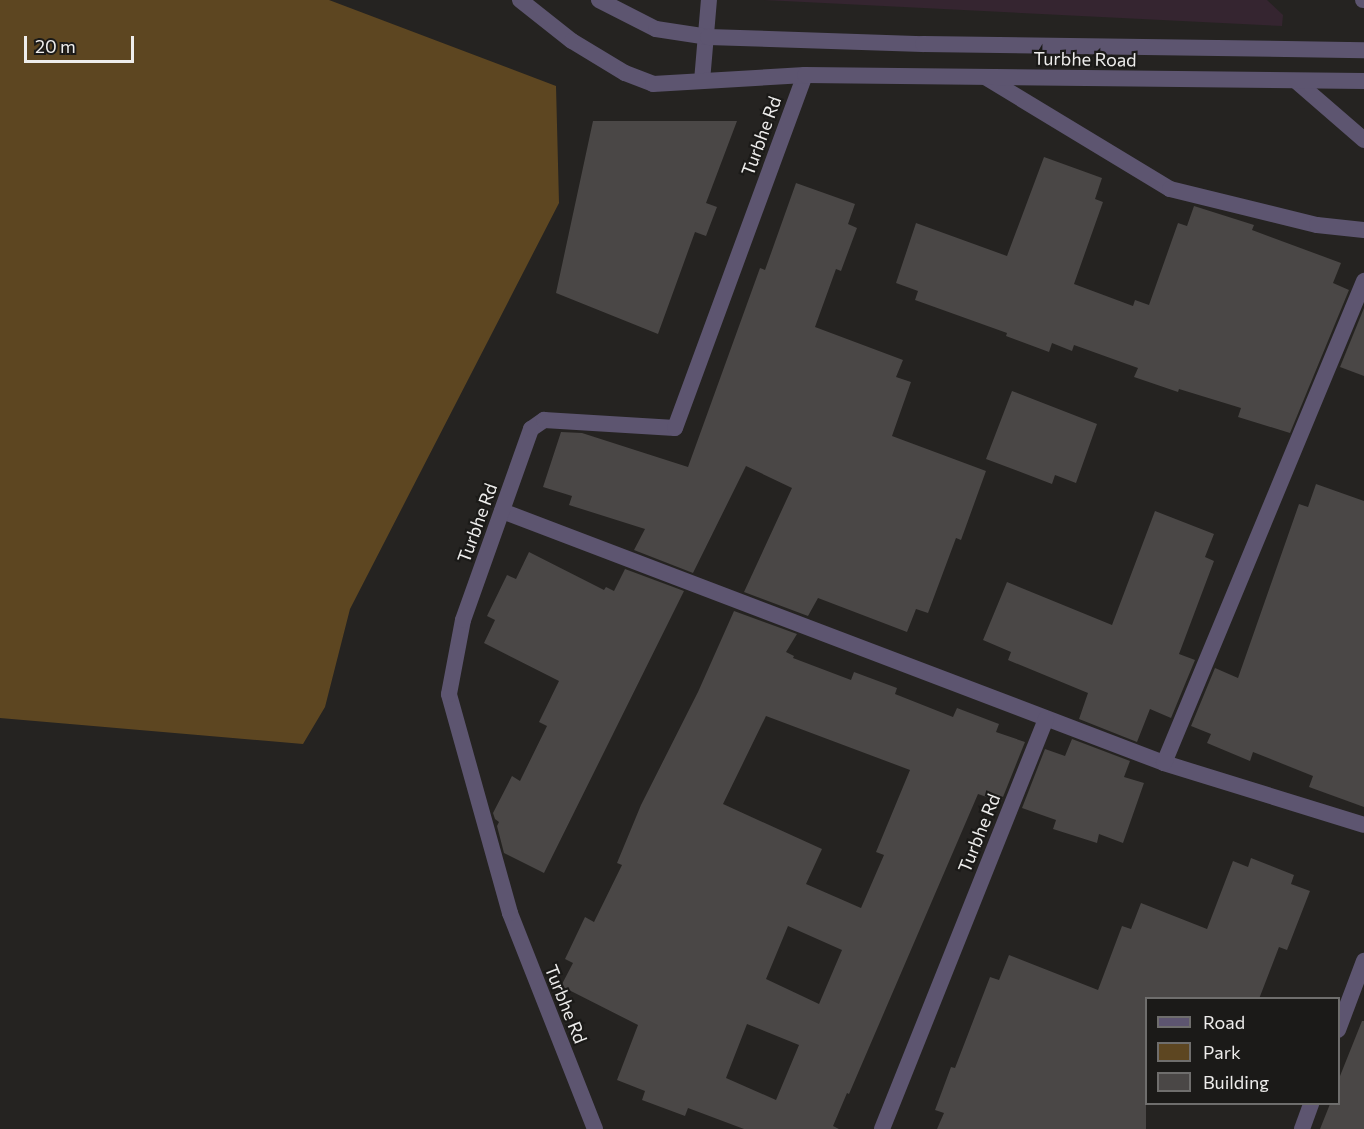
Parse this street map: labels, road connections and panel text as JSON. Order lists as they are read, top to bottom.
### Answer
{
  "streets": {
    "street": ["Turbhe Road", "Turbhe Rd"]
  },
  "crossings": [
    ["Turbhe Road", "Turbhe Rd"]
  ],
  "legend": ["Road", "Park", "Building"],
  "scale_bar": "20 m"
}
